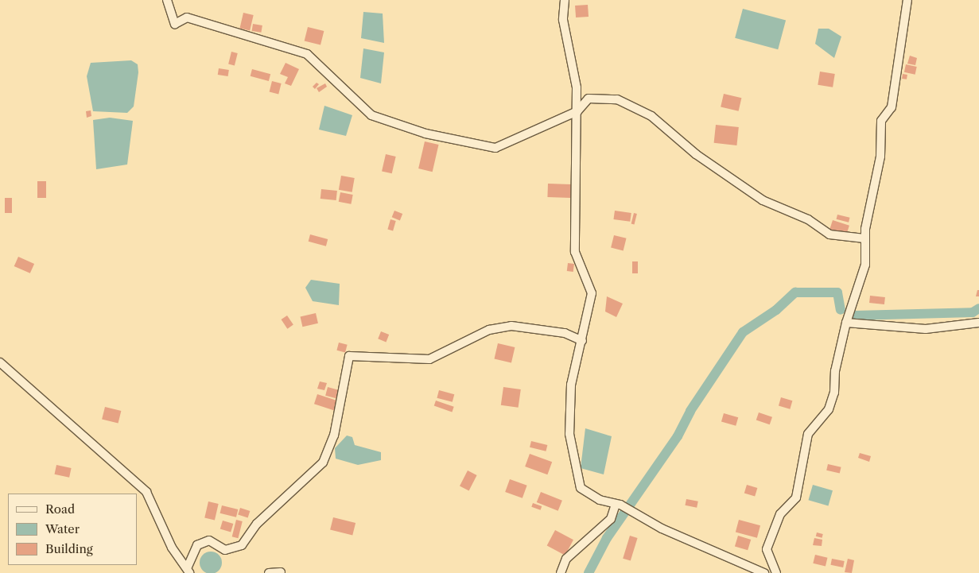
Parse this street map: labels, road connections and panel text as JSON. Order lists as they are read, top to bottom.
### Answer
{
  "legend": ["Road", "Water", "Building"]
}
